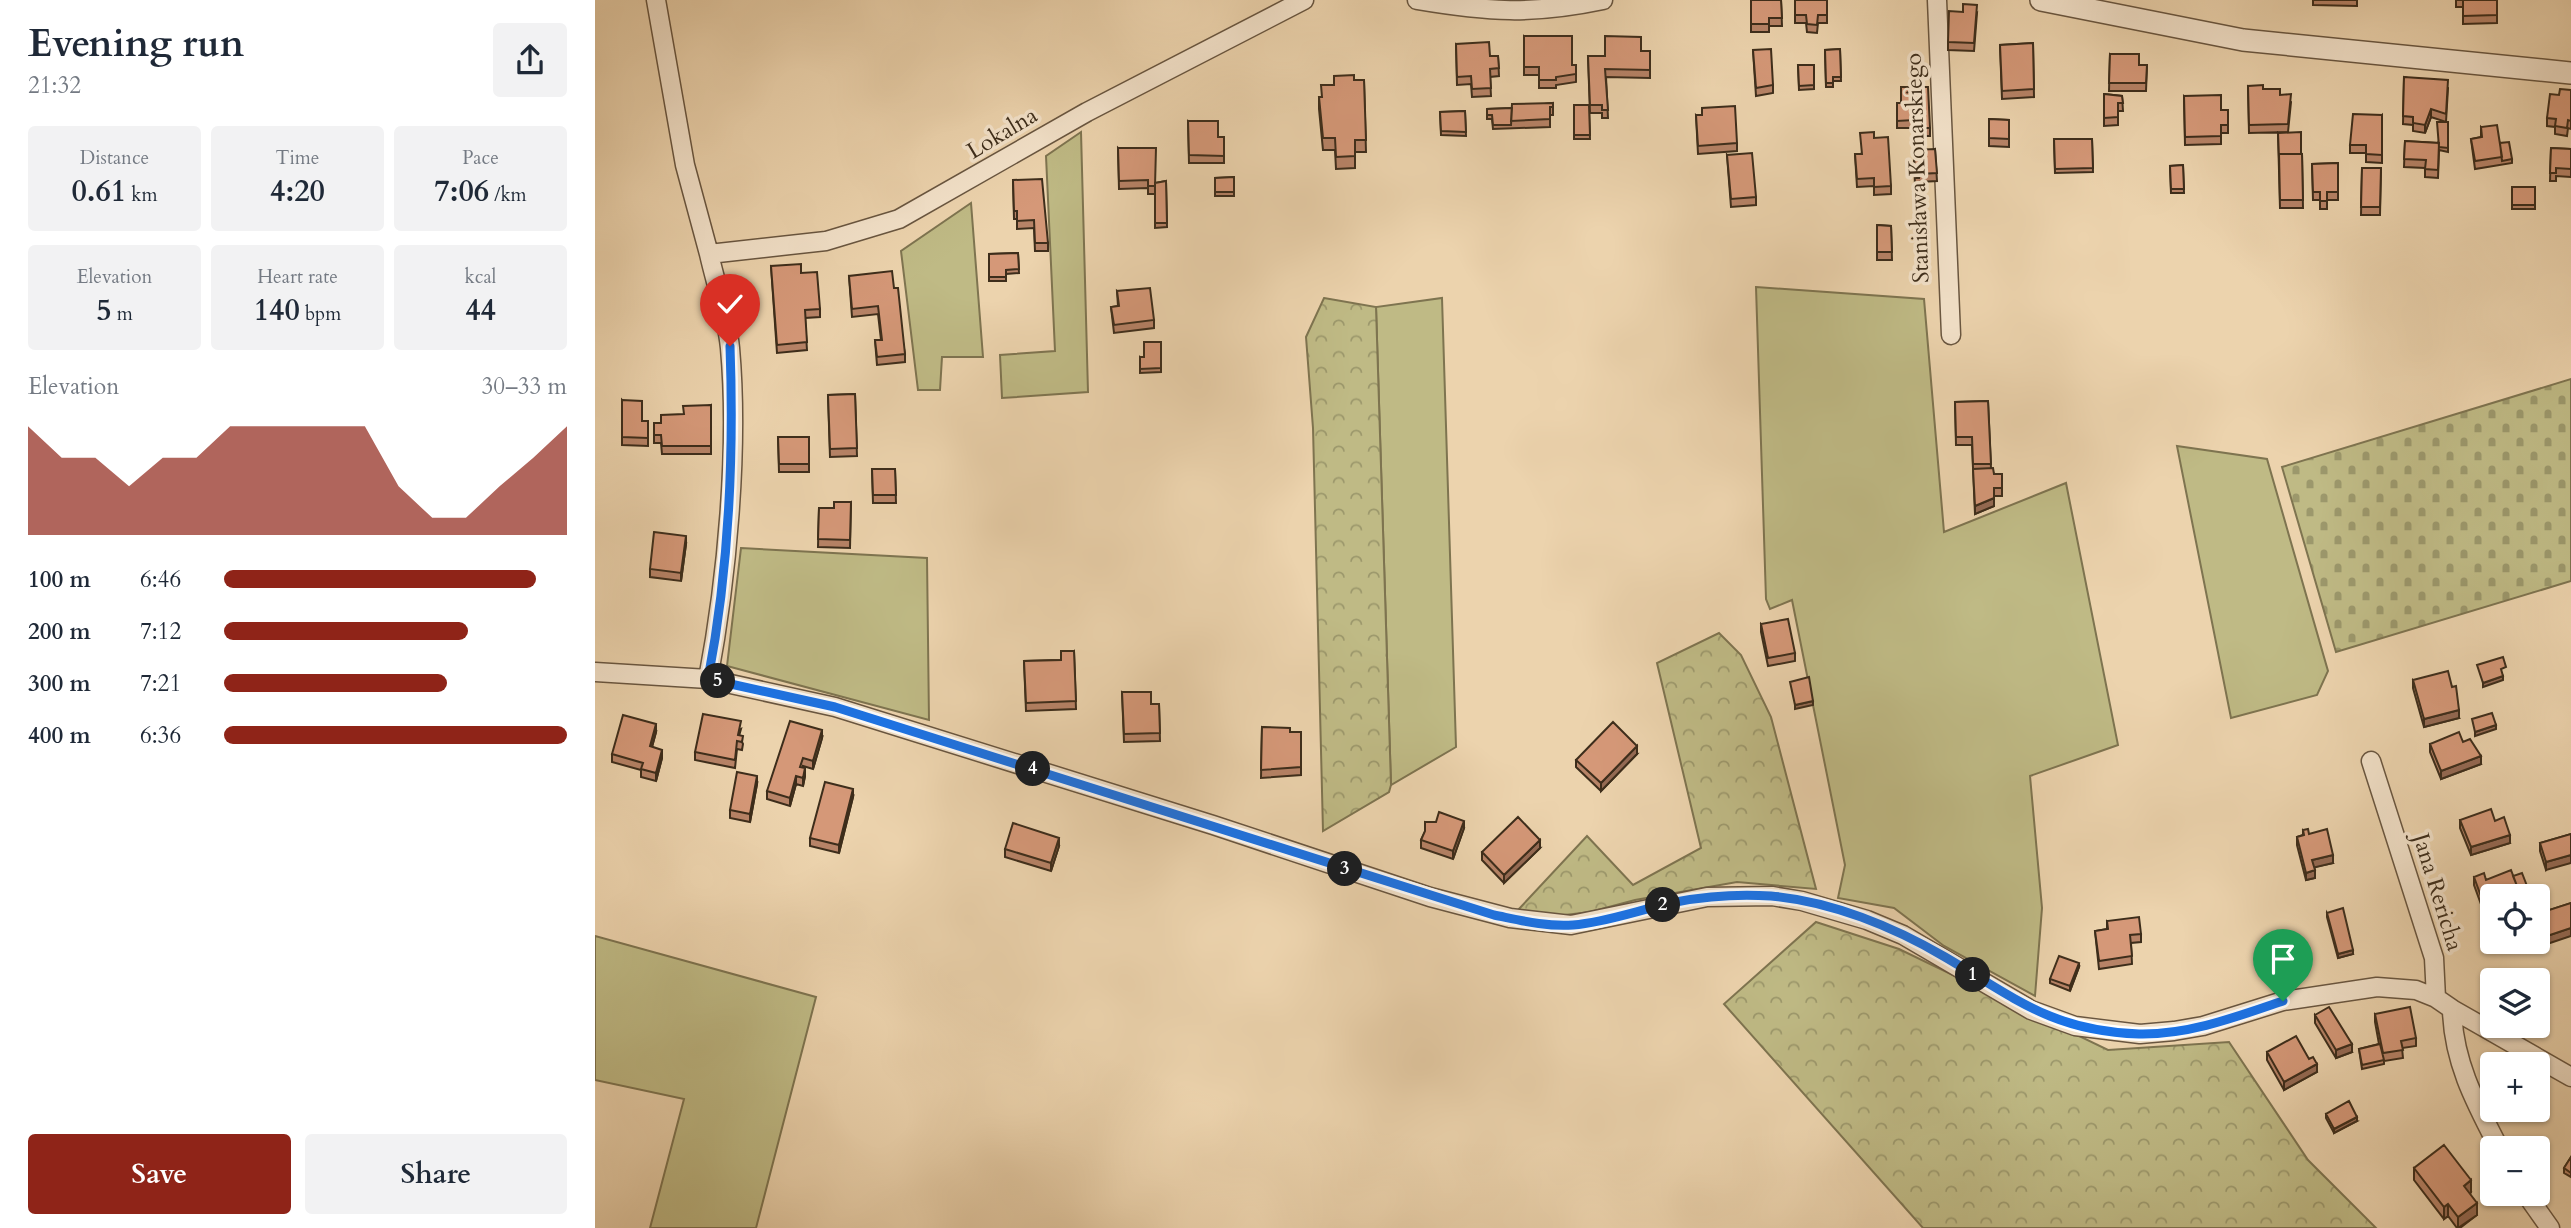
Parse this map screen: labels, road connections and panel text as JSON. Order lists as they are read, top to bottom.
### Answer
{
  "streets": {
    "street": ["Lokalna", "Stanisława Konarskiego", "Jana Rericha"]
  },
  "page": {
    "heading": ["Evening run", "21:32"],
    "stats": [
      ["Distance", "0.61 km"],
      ["Time", "4:20"],
      ["Pace", "7:06 /km"],
      ["Elevation", "5 m"],
      ["Heart rate", "140 bpm"],
      ["kcal", "44"]
    ],
    "chart": ["Elevation", "30–33 m"],
    "list": [
      {
        "name": "100 m",
        "note": "6:46"
      },
      {
        "name": "200 m",
        "note": "7:12"
      },
      {
        "name": "300 m",
        "note": "7:21"
      },
      {
        "name": "400 m",
        "note": "6:36"
      }
    ],
    "pins": [
      "5",
      "4",
      "3",
      "2",
      "1"
    ],
    "map_buttons": ["+", "−"],
    "buttons": ["Save", "Share"]
  }
}
